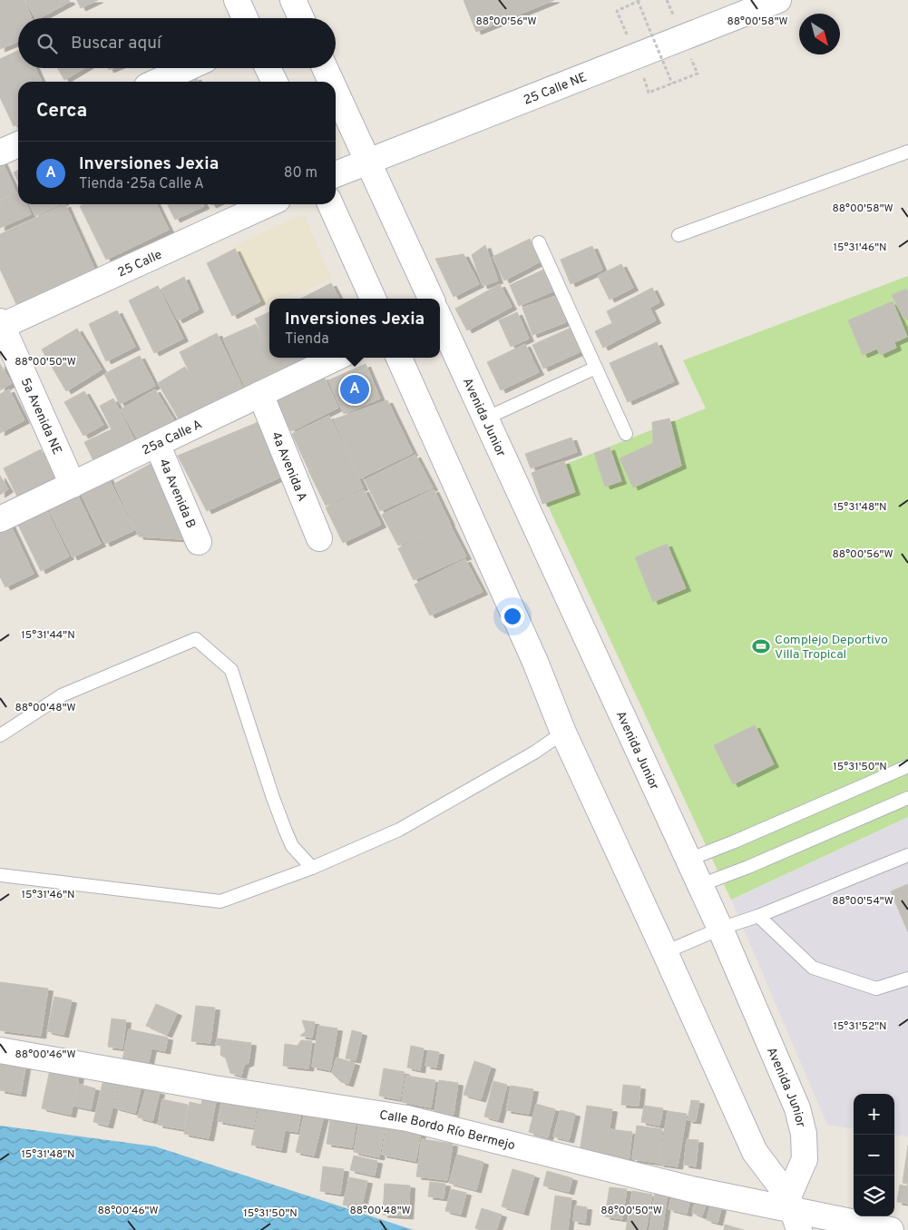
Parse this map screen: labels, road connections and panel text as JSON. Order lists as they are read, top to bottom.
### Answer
{
  "streets": {
    "main road": [
      "25 Calle NE",
      "25 Calle",
      "5a Avenida NE",
      "Avenida Junior",
      "25a Calle A",
      "4a Avenida A",
      "4a Avenida B",
      "Calle Bordo Río Bermejo"
    ]
  },
  "crossings": [
    ["25 Calle", "5a Avenida NE"],
    ["5a Avenida NE", "25a Calle A"],
    ["Avenida Junior", "Calle Bordo Río Bermejo"],
    ["25a Calle A", "4a Avenida A"],
    ["25a Calle A", "4a Avenida B"]
  ],
  "places": {
    "sports": ["Complejo Deportivo Villa Tropical"]
  },
  "north": "bottom right",
  "page": {
    "search": "Buscar aquí",
    "heading": "Cerca",
    "list": [
      {
        "mark": "A",
        "name": "Inversiones Jexia",
        "note": "Tienda · 25a Calle A",
        "value": "80 m"
      }
    ],
    "popup": ["Inversiones Jexia", "Tienda"],
    "pins": "A",
    "map_buttons": ["+", "−"]
  },
  "coordinates": [
    "88°00'56\"W",
    "88°00'58\"W",
    "15°31'46\"N",
    "88°00'50\"W",
    "15°31'48\"N",
    "15°31'44\"N",
    "88°00'48\"W",
    "15°31'50\"N",
    "88°00'54\"W",
    "15°31'52\"N",
    "88°00'46\"W"
  ]
}
